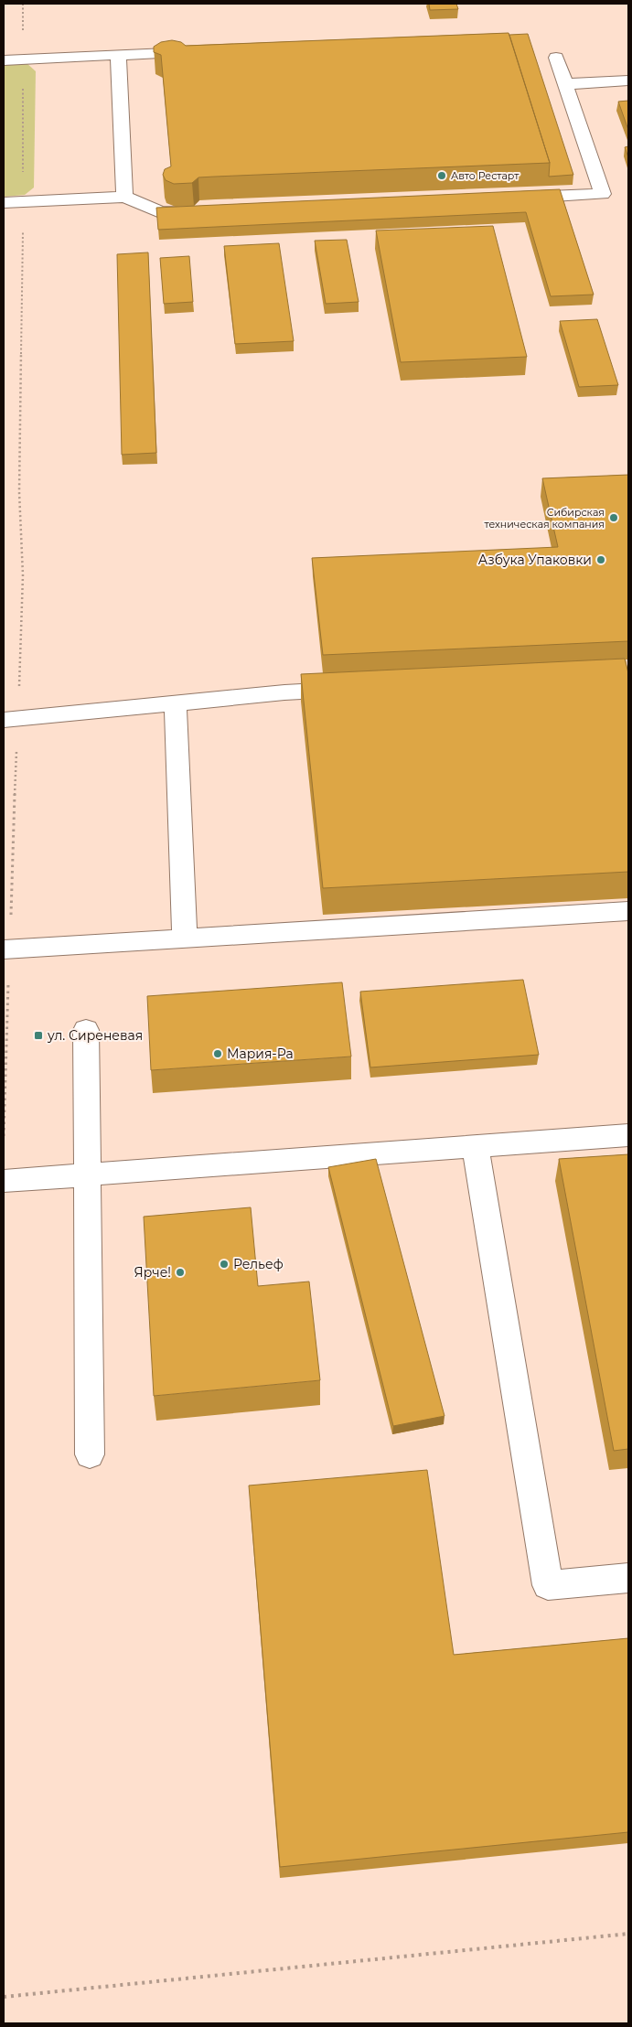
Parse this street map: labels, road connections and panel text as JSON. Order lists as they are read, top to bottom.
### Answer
{
  "places": {
    "other": [
      "Авто Рестарт",
      "Сибирская техническая компания",
      "Азбука Упаковки",
      "Мария-Ра",
      "Рельеф",
      "Ярче!"
    ],
    "transit": ["ул. Сиреневая"]
  }
}
